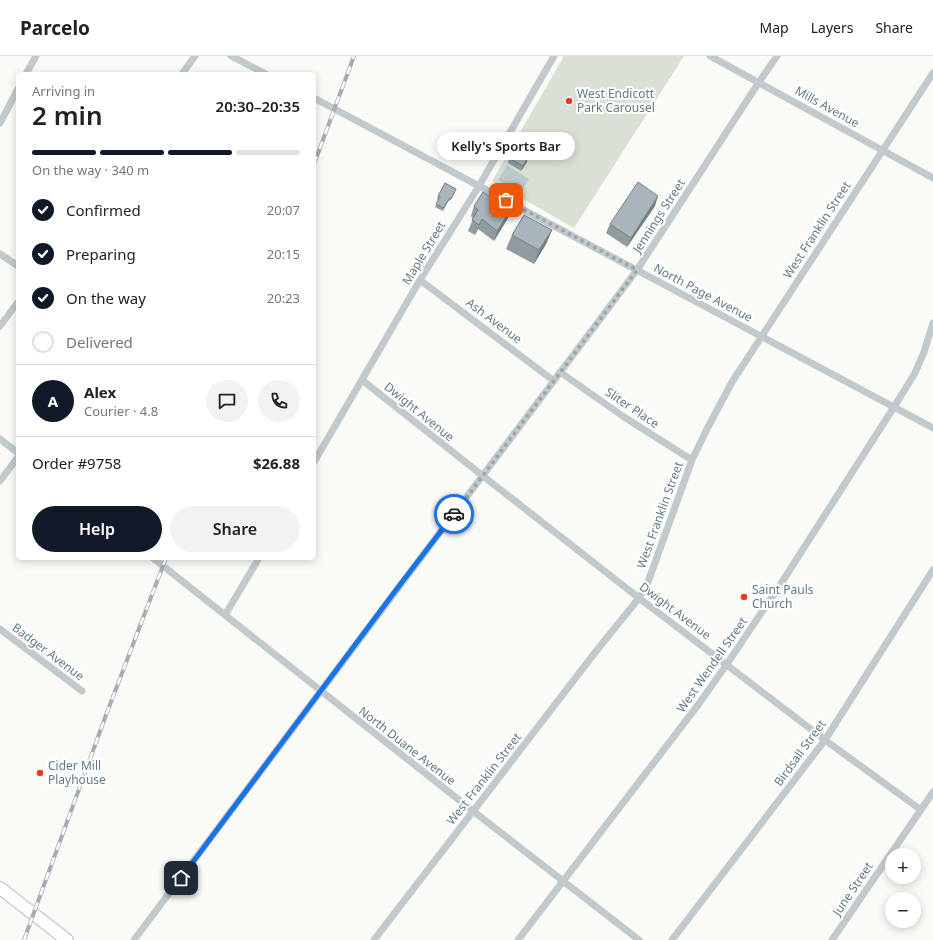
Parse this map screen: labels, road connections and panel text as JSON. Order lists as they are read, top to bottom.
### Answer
{
  "streets": {
    "street": [
      "Mills Avenue",
      "Jennings Street",
      "West Franklin Street",
      "Maple Street",
      "North Page Avenue",
      "Ash Avenue",
      "Sliter Place",
      "Dwight Avenue",
      "Badger Avenue",
      "West Wendell Street",
      "North Duane Avenue",
      "Birdsall Street",
      "June Street"
    ]
  },
  "crossings": [
    ["Mills Avenue", "Jennings Street"],
    ["Mills Avenue", "West Franklin Street"],
    ["Jennings Street", "North Page Avenue"],
    ["Jennings Street", "Ash Avenue"],
    ["Jennings Street", "Sliter Place"],
    ["Jennings Street", "Dwight Avenue"],
    ["Jennings Street", "North Duane Avenue"],
    ["West Franklin Street", "North Page Avenue"],
    ["West Franklin Street", "Sliter Place"],
    ["West Franklin Street", "Dwight Avenue"],
    ["West Franklin Street", "North Duane Avenue"],
    ["Maple Street", "North Page Avenue"],
    ["Maple Street", "Ash Avenue"],
    ["Maple Street", "Dwight Avenue"],
    ["North Page Avenue", "West Wendell Street"],
    ["Dwight Avenue", "West Wendell Street"],
    ["Dwight Avenue", "Birdsall Street"],
    ["Dwight Avenue", "June Street"],
    ["West Wendell Street", "North Duane Avenue"]
  ],
  "places": [
    "West Endicott Park Carousel",
    "Kelly's Sports Bar",
    "Saint Pauls Church",
    "Cider Mill Playhouse"
  ],
  "page": {
    "header": "Parcelo",
    "nav": ["Map", "Layers", "Share"],
    "heading": ["2 min", "Arriving in", "20:30–20:35"],
    "panel": [
      "Alex",
      "Courier · 4.8",
      "Order #9758",
      "$26.88"
    ],
    "bubble": "Kelly's Sports Bar",
    "bar": "On the way · 340 m",
    "list": [
      ["Confirmed", "20:07"],
      ["Preparing", "20:15"],
      ["On the way", "20:23"],
      "Delivered"
    ],
    "round": "A",
    "buttons": ["Help", "Share"],
    "map_buttons": ["+", "−"]
  }
}
